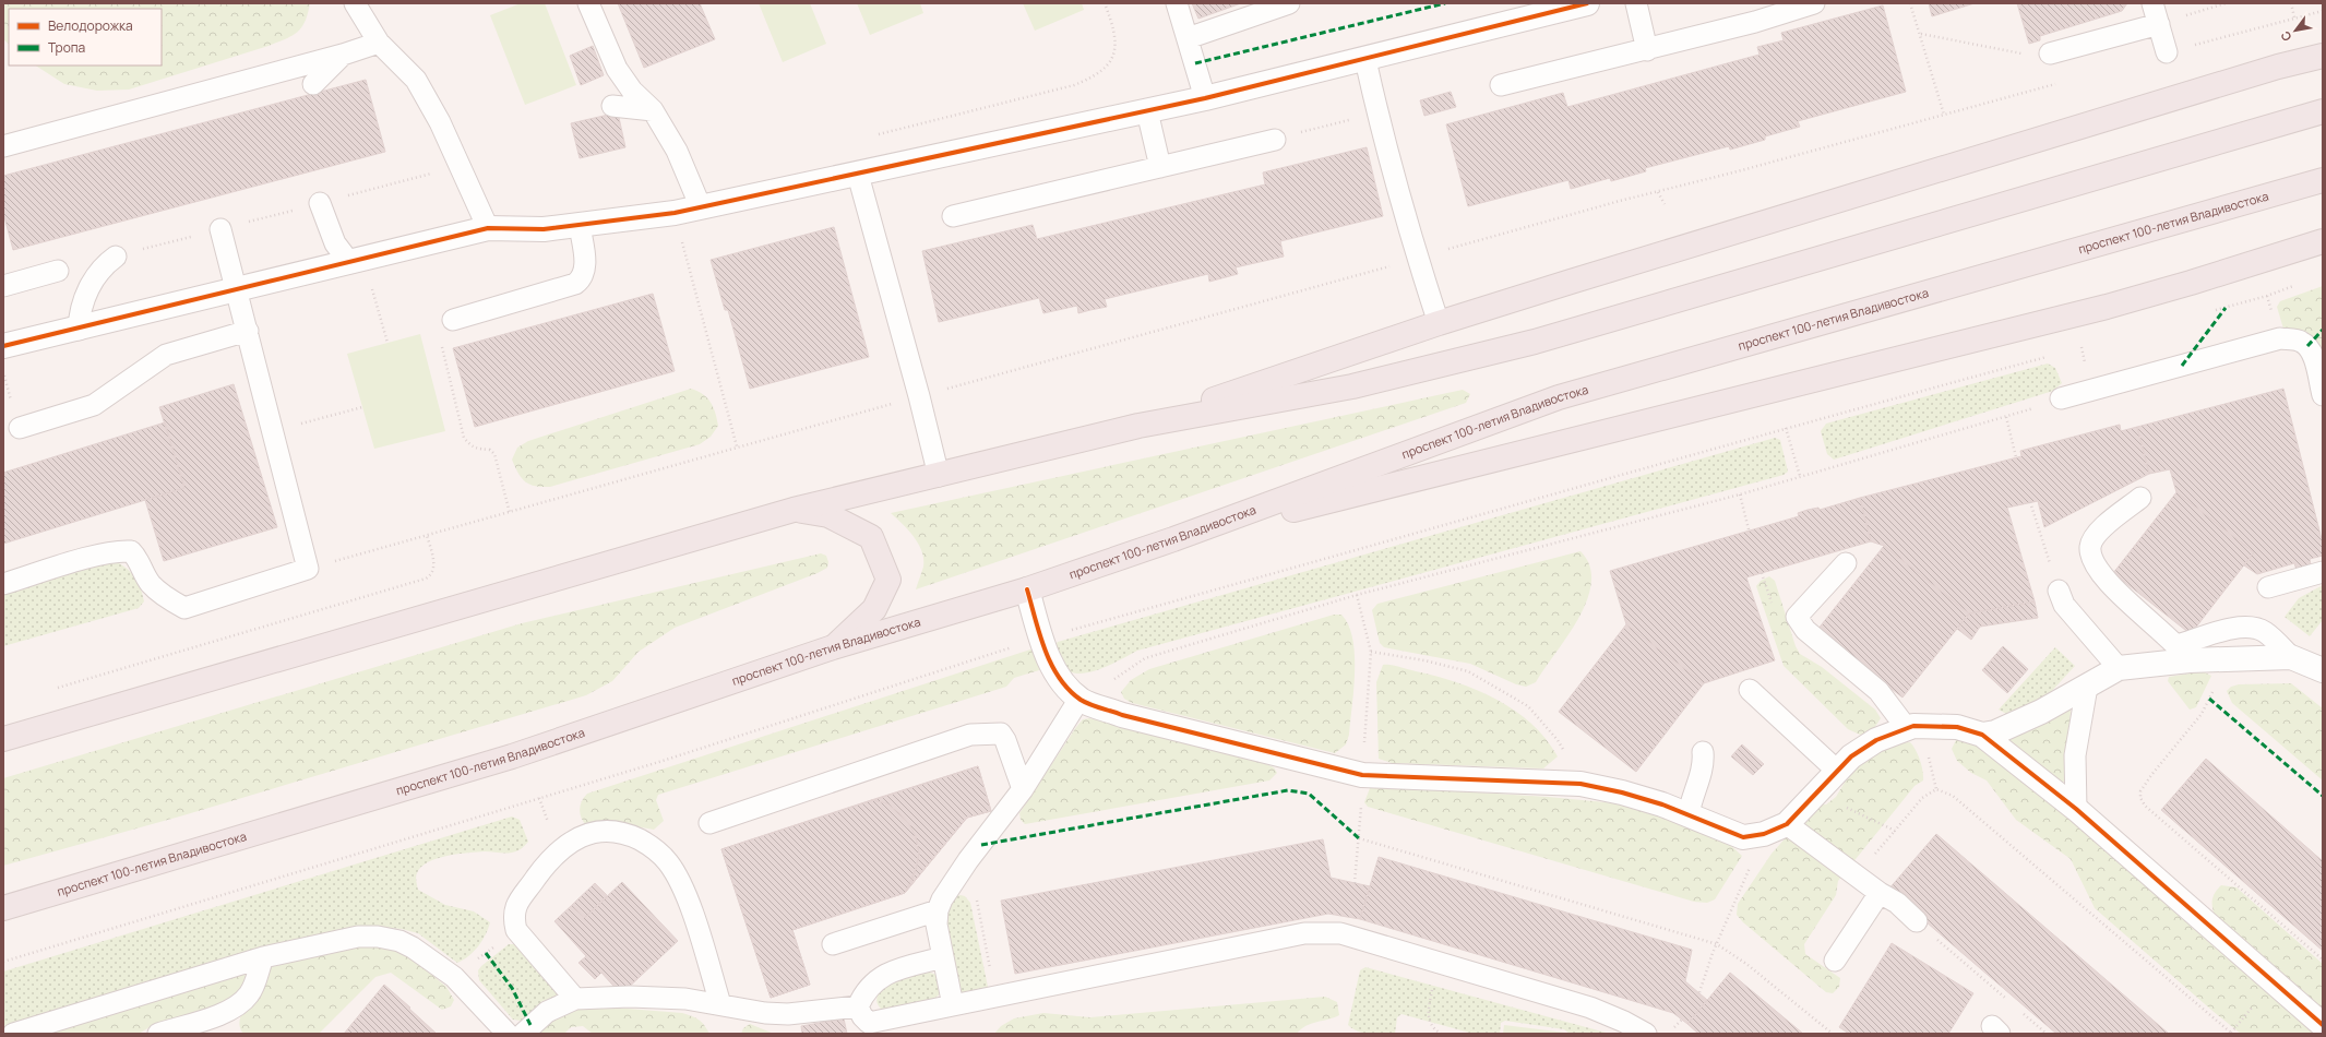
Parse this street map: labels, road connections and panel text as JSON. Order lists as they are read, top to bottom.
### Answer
{
  "streets": {
    "highway": ["проспект 100-летия Владивостока"]
  },
  "legend": ["Велодорожка", "Тропа"],
  "north": "bottom left"
}
